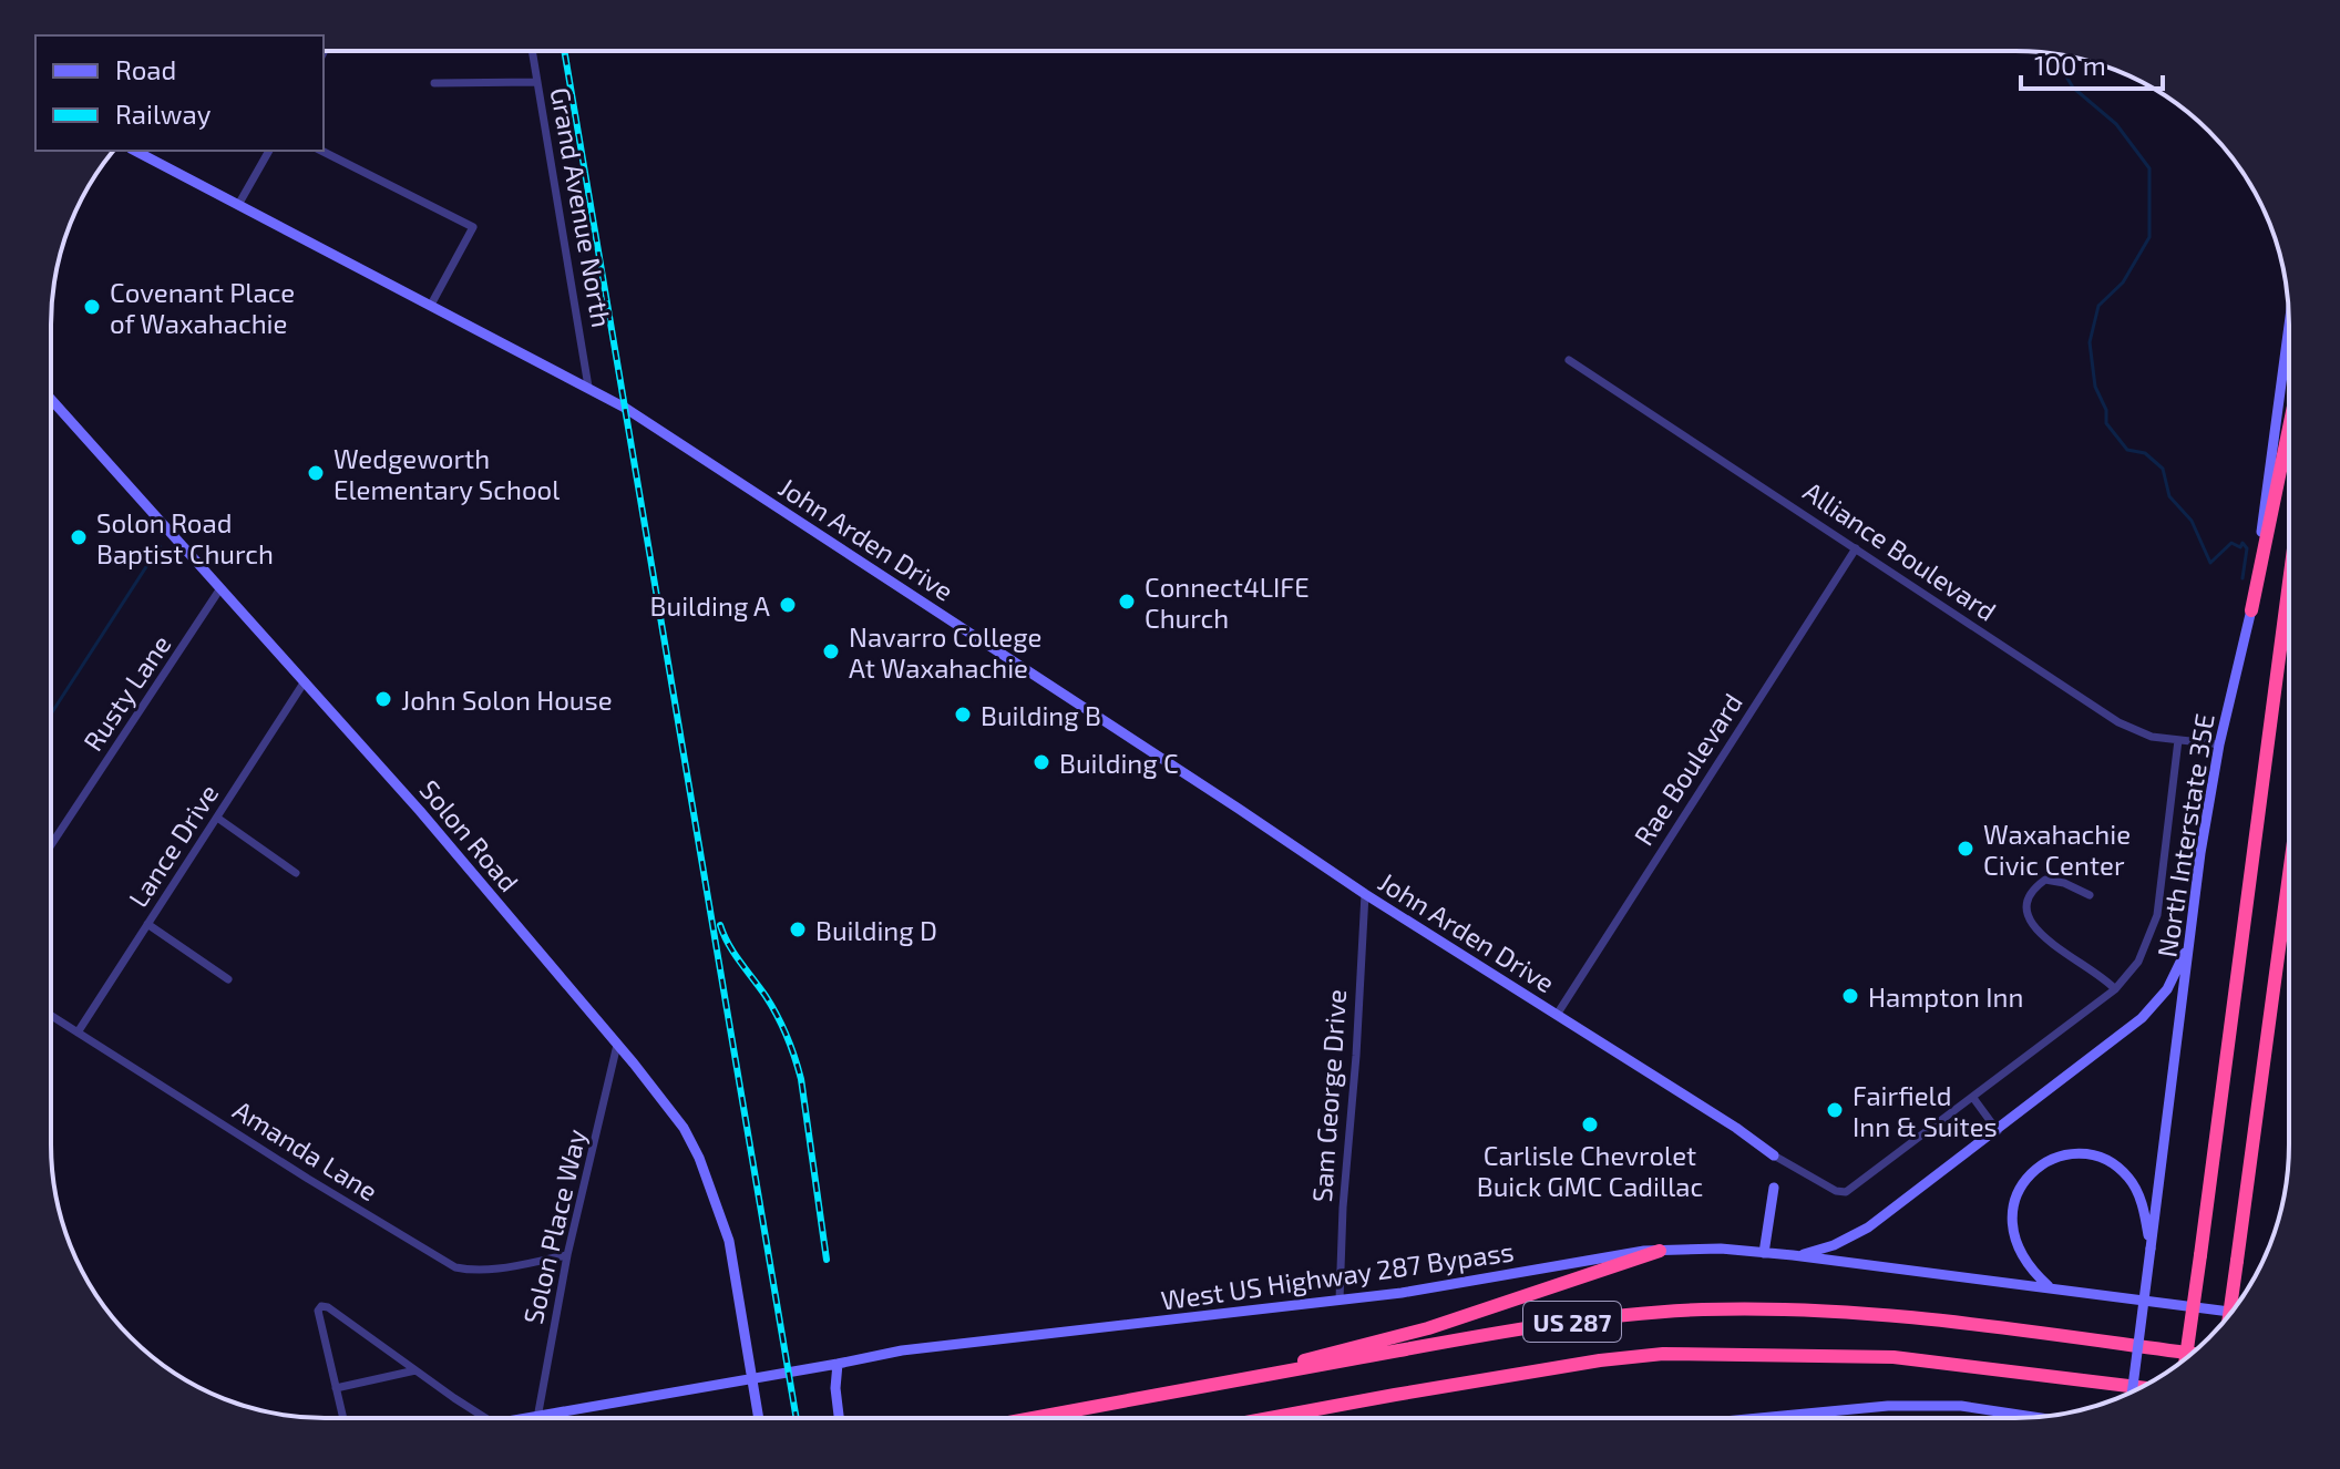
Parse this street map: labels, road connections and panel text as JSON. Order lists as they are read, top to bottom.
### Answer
{
  "streets": {
    "highway": ["US 287"],
    "main road": [
      "John Arden Drive",
      "Solon Road",
      "North Interstate 35E",
      "West US Highway 287 Bypass"
    ],
    "street": [
      "Grand Avenue North",
      "Alliance Boulevard",
      "Rusty Lane",
      "Rae Boulevard",
      "Lance Drive",
      "Sam George Drive",
      "Amanda Lane",
      "Solon Place Way"
    ]
  },
  "crossings": [
    ["Grand Avenue North", "John Arden Drive"],
    ["John Arden Drive", "Rae Boulevard"],
    ["John Arden Drive", "Sam George Drive"],
    ["Alliance Boulevard", "Rae Boulevard"],
    ["Alliance Boulevard", "North Interstate 35E"],
    ["Rusty Lane", "Solon Road"],
    ["Solon Road", "Lance Drive"],
    ["Solon Road", "Solon Place Way"],
    ["Solon Road", "West US Highway 287 Bypass"],
    ["Lance Drive", "Amanda Lane"],
    ["Sam George Drive", "West US Highway 287 Bypass"],
    ["Amanda Lane", "Solon Place Way"],
    ["Solon Place Way", "West US Highway 287 Bypass"]
  ],
  "places": [
    "Covenant Place of Waxahachie",
    "Wedgeworth Elementary School",
    "Solon Road Baptist Church",
    "Connect4LIFE Church",
    "Building A",
    "Navarro College At Waxahachie",
    "John Solon House",
    "Building B",
    "Building C",
    "Waxahachie Civic Center",
    "Building D",
    "Hampton Inn",
    "Fairfield Inn & Suites",
    "Carlisle Chevrolet Buick GMC Cadillac"
  ],
  "legend": ["Road", "Railway"],
  "scale_bar": "100 m"
}
